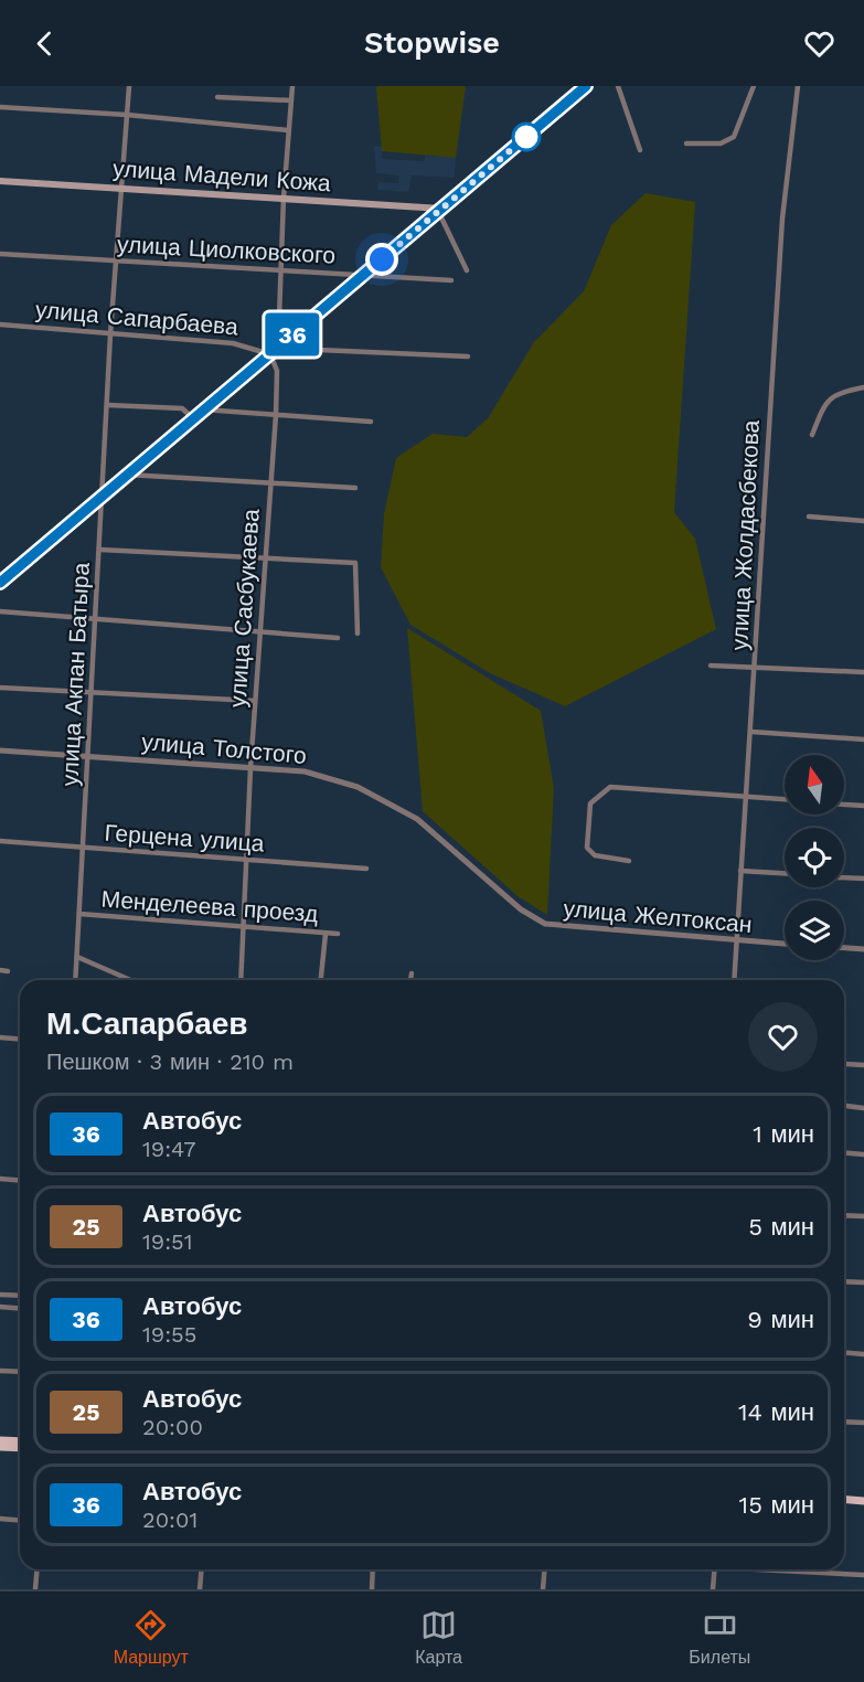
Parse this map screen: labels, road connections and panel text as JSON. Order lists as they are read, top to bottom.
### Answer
{
  "streets": {
    "main road": ["улица Мадели Кожа"],
    "street": [
      "улица Циолковского",
      "улица Сапарбаева",
      "улица Жолдасбекова",
      "улица Сасбукаева",
      "улица Акпан Батыра",
      "улица Толстого",
      "Герцена улица",
      "Менделеева проезд",
      "улица Желтоксан"
    ]
  },
  "crossings": [
    ["улица Мадели Кожа", "улица Акпан Батыра"],
    ["улица Циолковского", "улица Акпан Батыра"],
    ["улица Сапарбаева", "улица Сасбукаева"],
    ["улица Сапарбаева", "улица Акпан Батыра"],
    ["улица Жолдасбекова", "улица Желтоксан"],
    ["улица Сасбукаева", "улица Толстого"],
    ["улица Сасбукаева", "Герцена улица"],
    ["улица Сасбукаева", "Менделеева проезд"],
    ["улица Акпан Батыра", "улица Толстого"],
    ["улица Акпан Батыра", "Герцена улица"],
    ["улица Акпан Батыра", "Менделеева проезд"],
    ["улица Толстого", "улица Желтоксан"]
  ],
  "lines": ["bus line 36"],
  "north": "top",
  "page": {
    "header": "Stopwise",
    "on_map": "36",
    "heading": ["М.Сапарбаев", "Пешком · 3 мин · 210 m"],
    "list": [
      {
        "mark": "36",
        "name": "Автобус",
        "note": "19:47",
        "value": "1 мин"
      },
      {
        "mark": "25",
        "name": "Автобус",
        "note": "19:51",
        "value": "5 мин"
      },
      {
        "mark": "36",
        "name": "Автобус",
        "note": "19:55",
        "value": "9 мин"
      },
      {
        "mark": "25",
        "name": "Автобус",
        "note": "20:00",
        "value": "14 мин"
      },
      {
        "mark": "36",
        "name": "Автобус",
        "note": "20:01",
        "value": "15 мин"
      }
    ],
    "tabs": ["Маршрут", "Карта", "Билеты"]
  }
}
